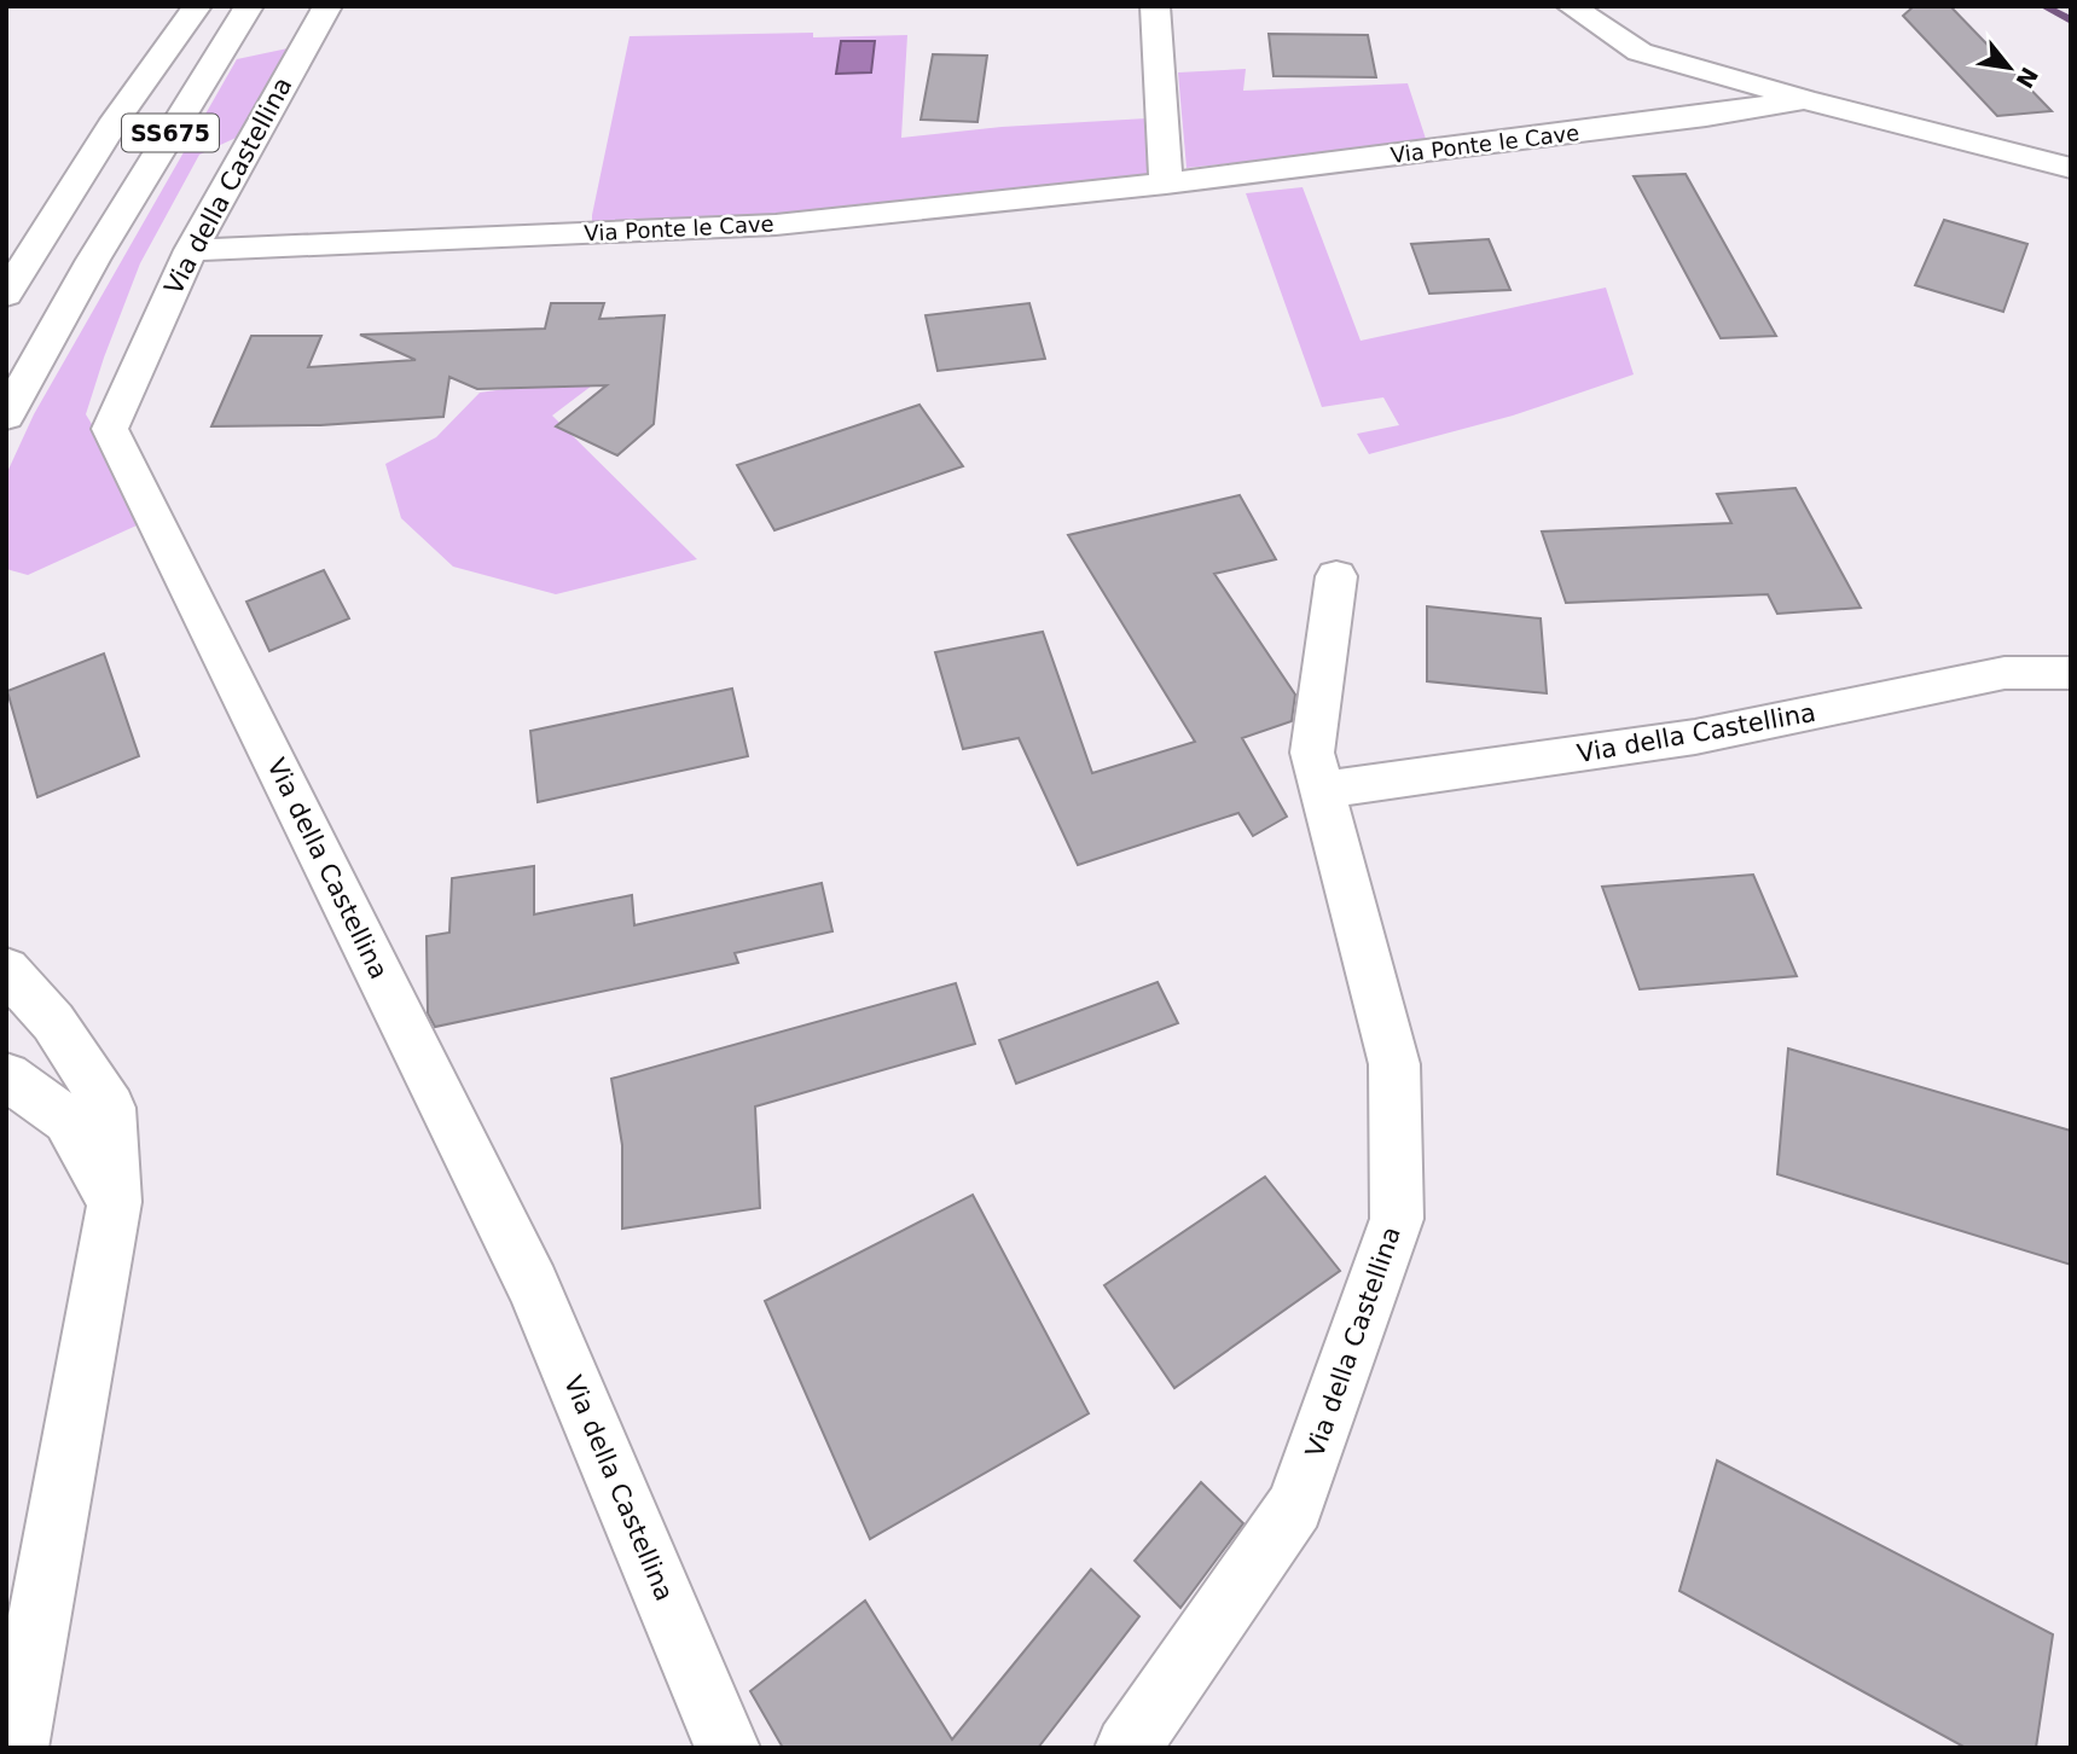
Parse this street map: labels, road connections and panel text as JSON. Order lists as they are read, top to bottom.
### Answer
{
  "streets": {
    "main road": ["SS675", "Via Ponte le Cave", "Via della Castellina"]
  },
  "crossings": [
    ["Via Ponte le Cave", "Via della Castellina"]
  ],
  "north": "bottom right"
}
